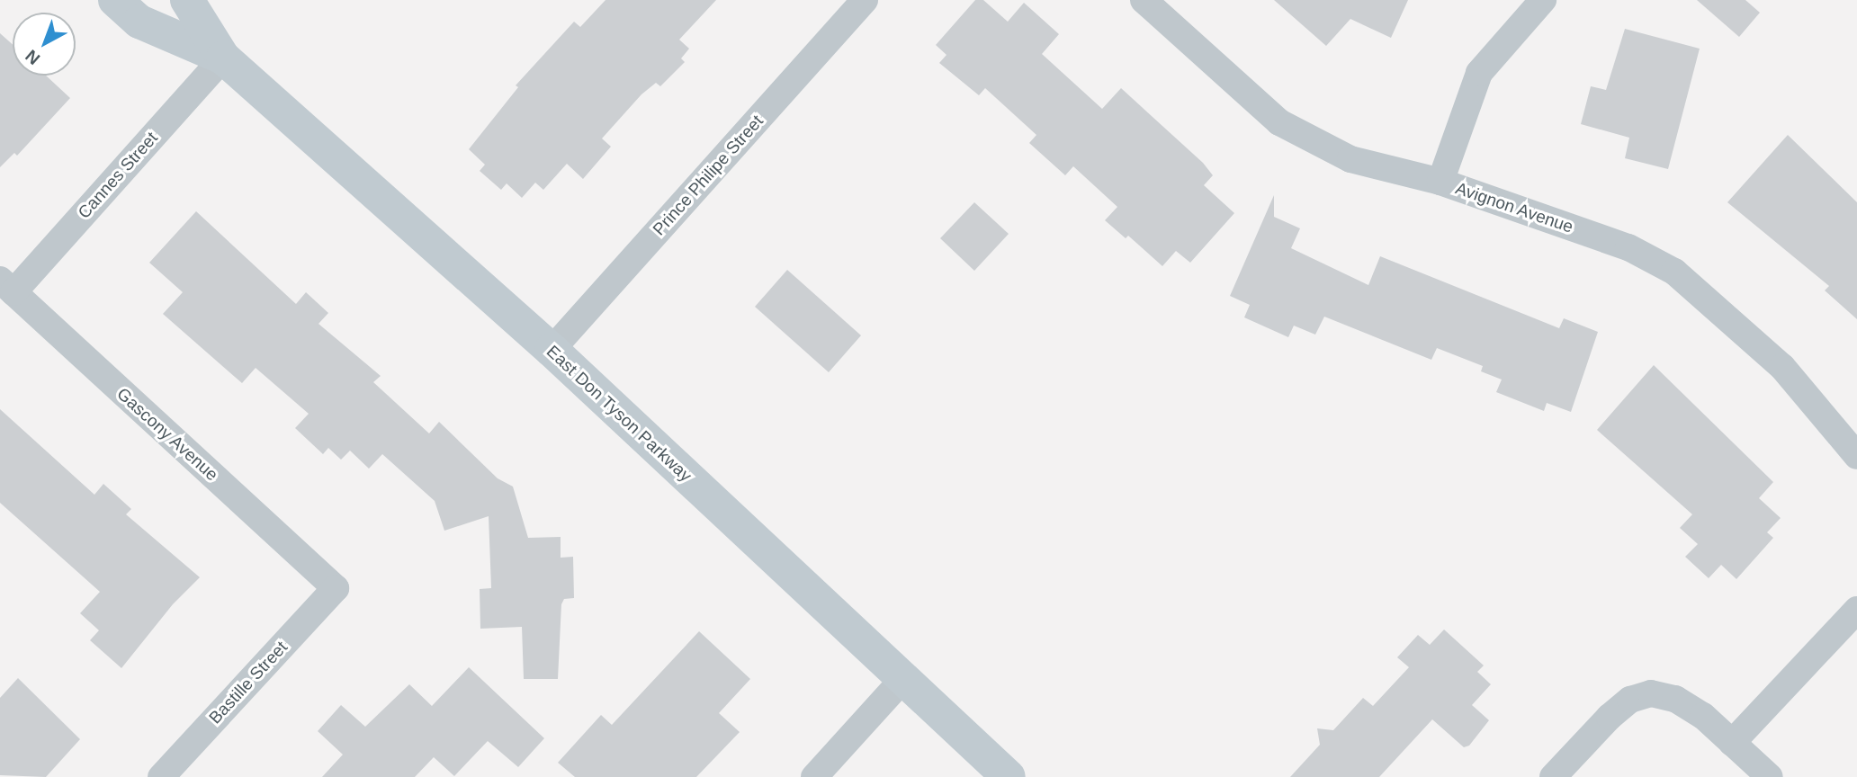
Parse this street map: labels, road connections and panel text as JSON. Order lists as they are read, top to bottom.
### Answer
{
  "streets": {
    "main road": ["East Don Tyson Parkway"],
    "street": [
      "Cannes Street",
      "Prince Philipe Street",
      "Avignon Avenue",
      "Gascony Avenue",
      "Bastille Street"
    ]
  },
  "crossings": [
    ["Cannes Street", "East Don Tyson Parkway"],
    ["Cannes Street", "Gascony Avenue"],
    ["Prince Philipe Street", "East Don Tyson Parkway"],
    ["Gascony Avenue", "Bastille Street"]
  ],
  "north": "bottom left"
}
